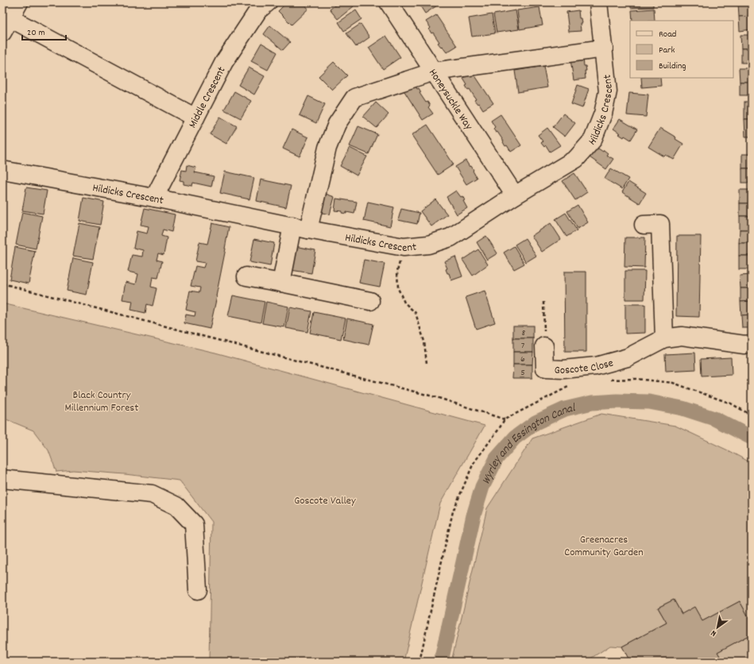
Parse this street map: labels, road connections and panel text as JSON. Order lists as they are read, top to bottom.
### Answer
{
  "streets": {
    "street": [
      "Middle Crescent",
      "Honeysuckle Way",
      "Hildicks Crescent",
      "Goscote Close"
    ]
  },
  "crossings": [
    ["Middle Crescent", "Hildicks Crescent"],
    ["Honeysuckle Way", "Hildicks Crescent"]
  ],
  "water": ["Wyrley and Essington Canal"],
  "parks": ["Black Country Millennium Forest", "Goscote Valley", "Greenacres Community Garden"],
  "house_numbers": [
    "8",
    "7",
    "6",
    "5"
  ],
  "legend": ["Road", "Park", "Building"],
  "scale_bar": "20 m",
  "north": "bottom left"
}
